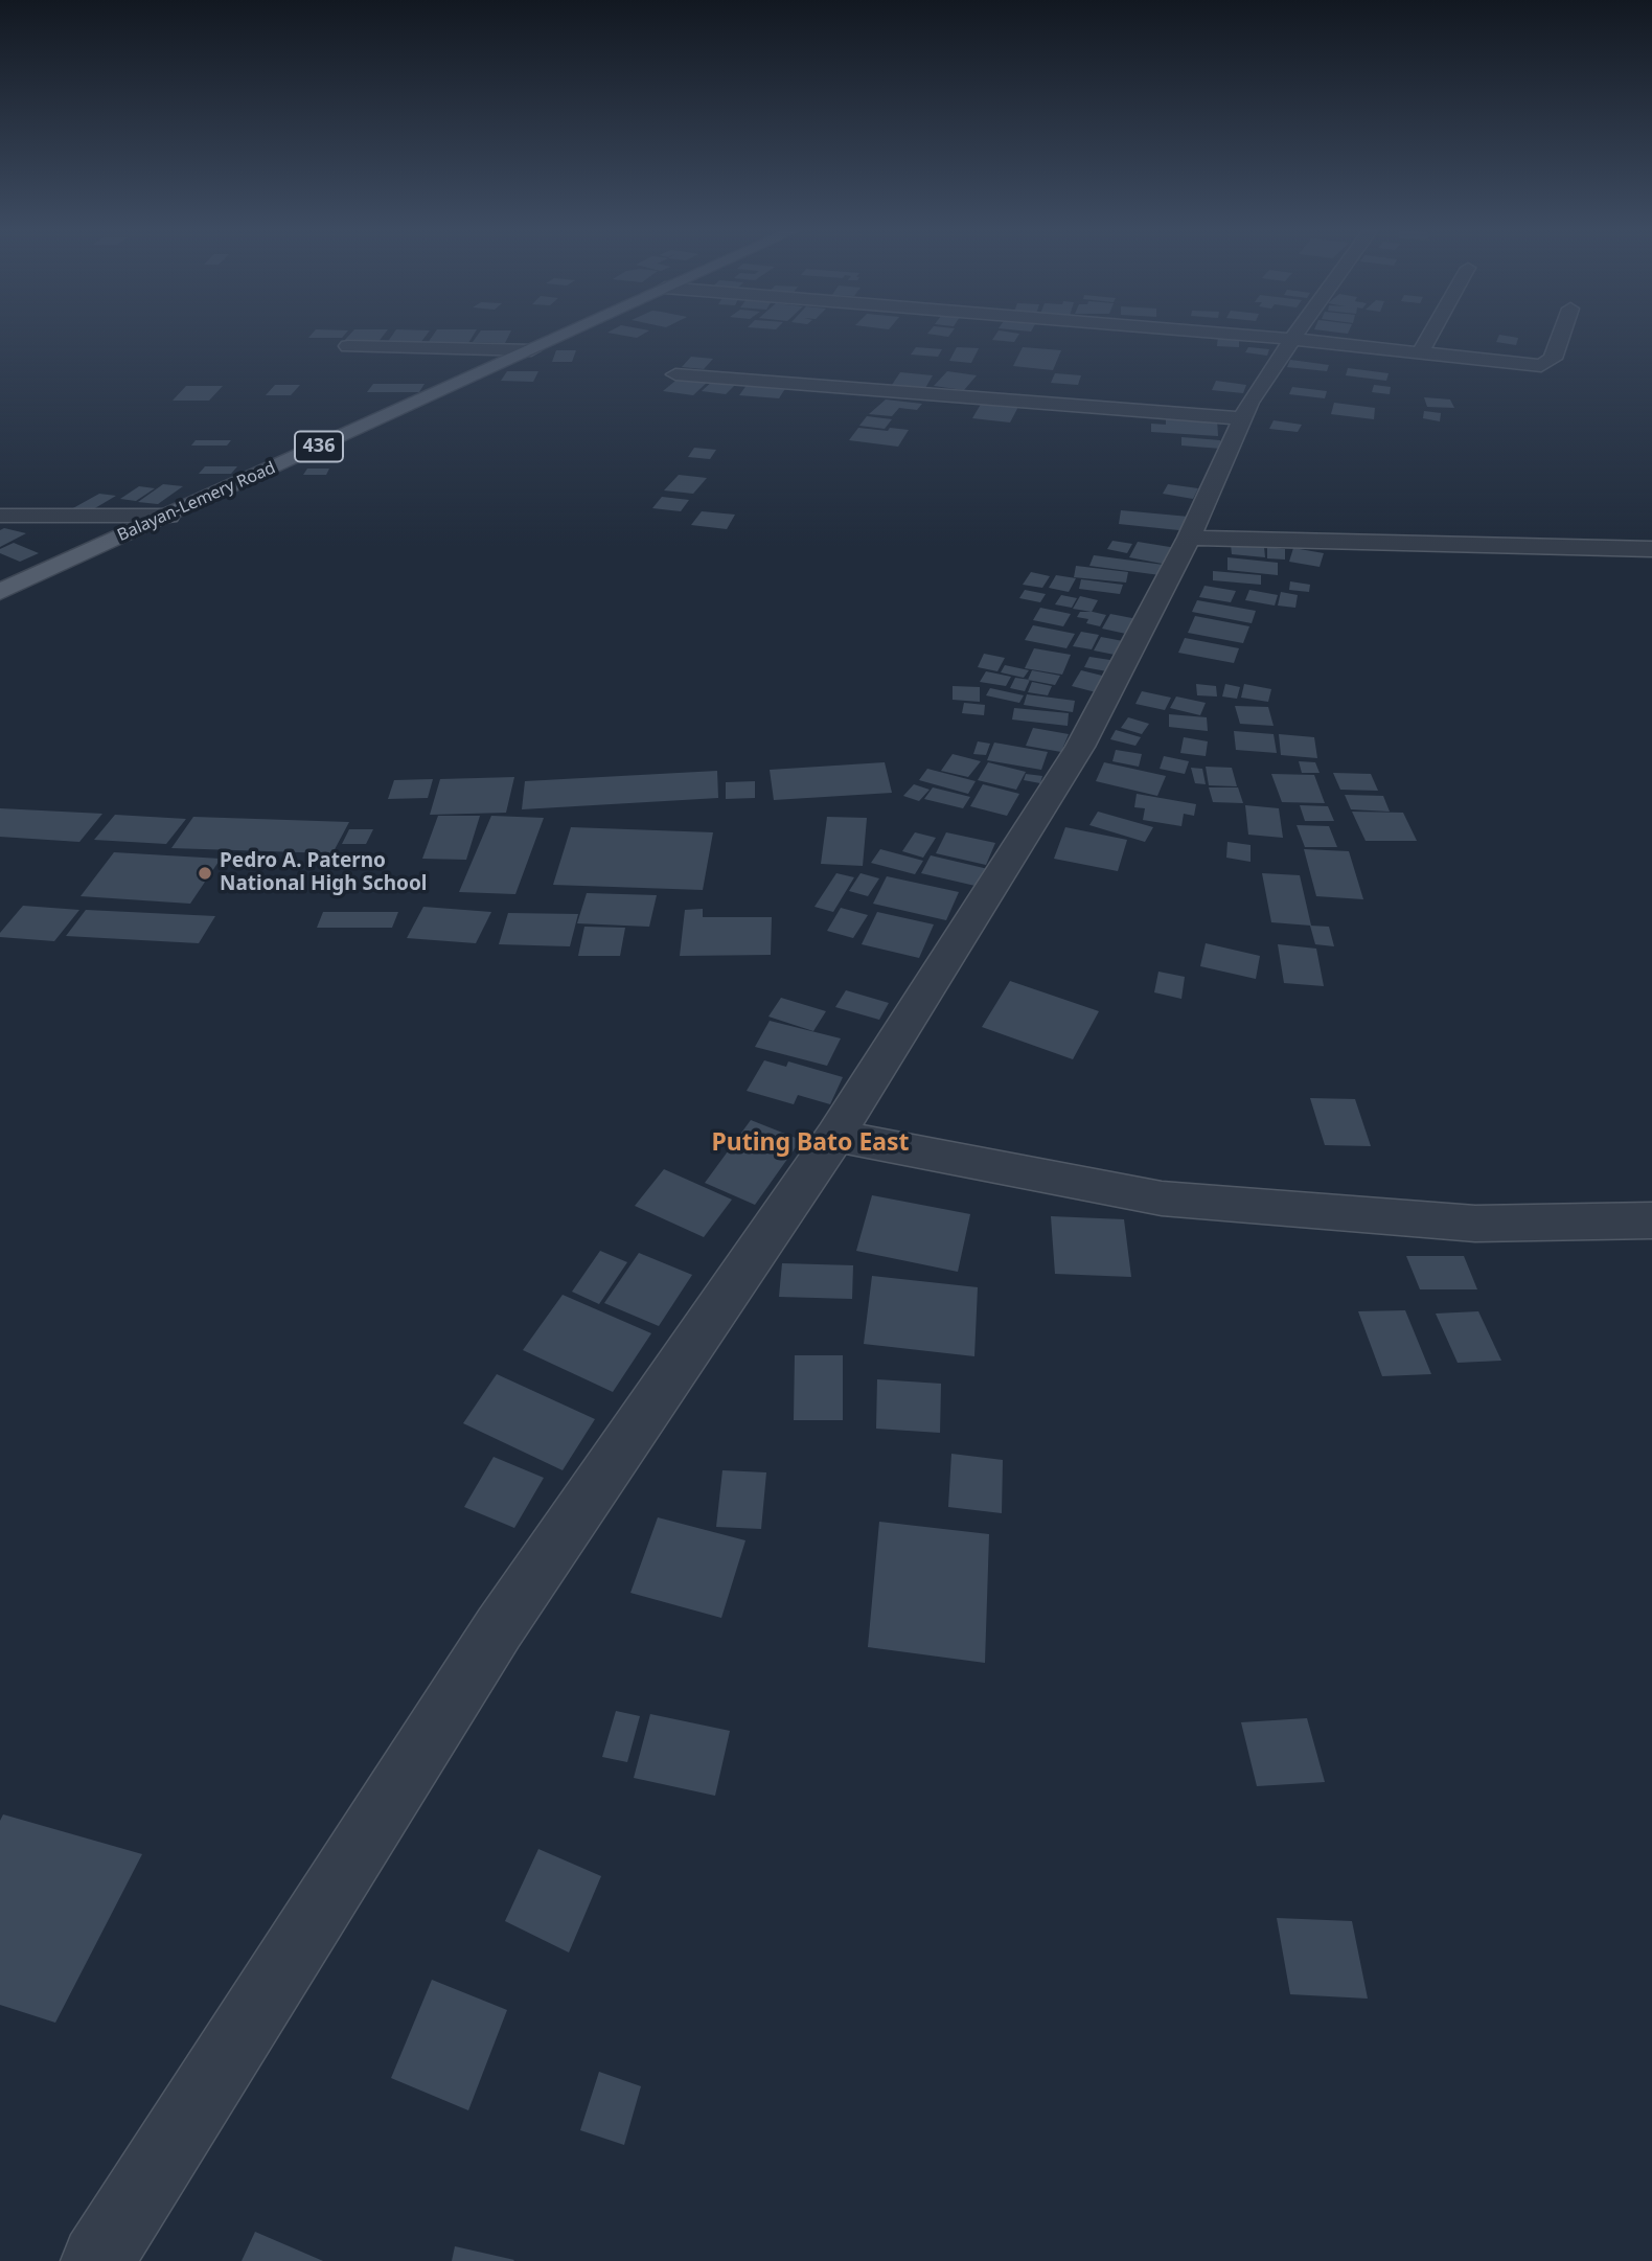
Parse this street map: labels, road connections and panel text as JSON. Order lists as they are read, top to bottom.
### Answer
{
  "streets": {
    "main road": ["436", "Balayan-Lemery Road"]
  },
  "districts": ["Puting Bato East"],
  "places": ["Pedro A. Paterno National High School"]
}
